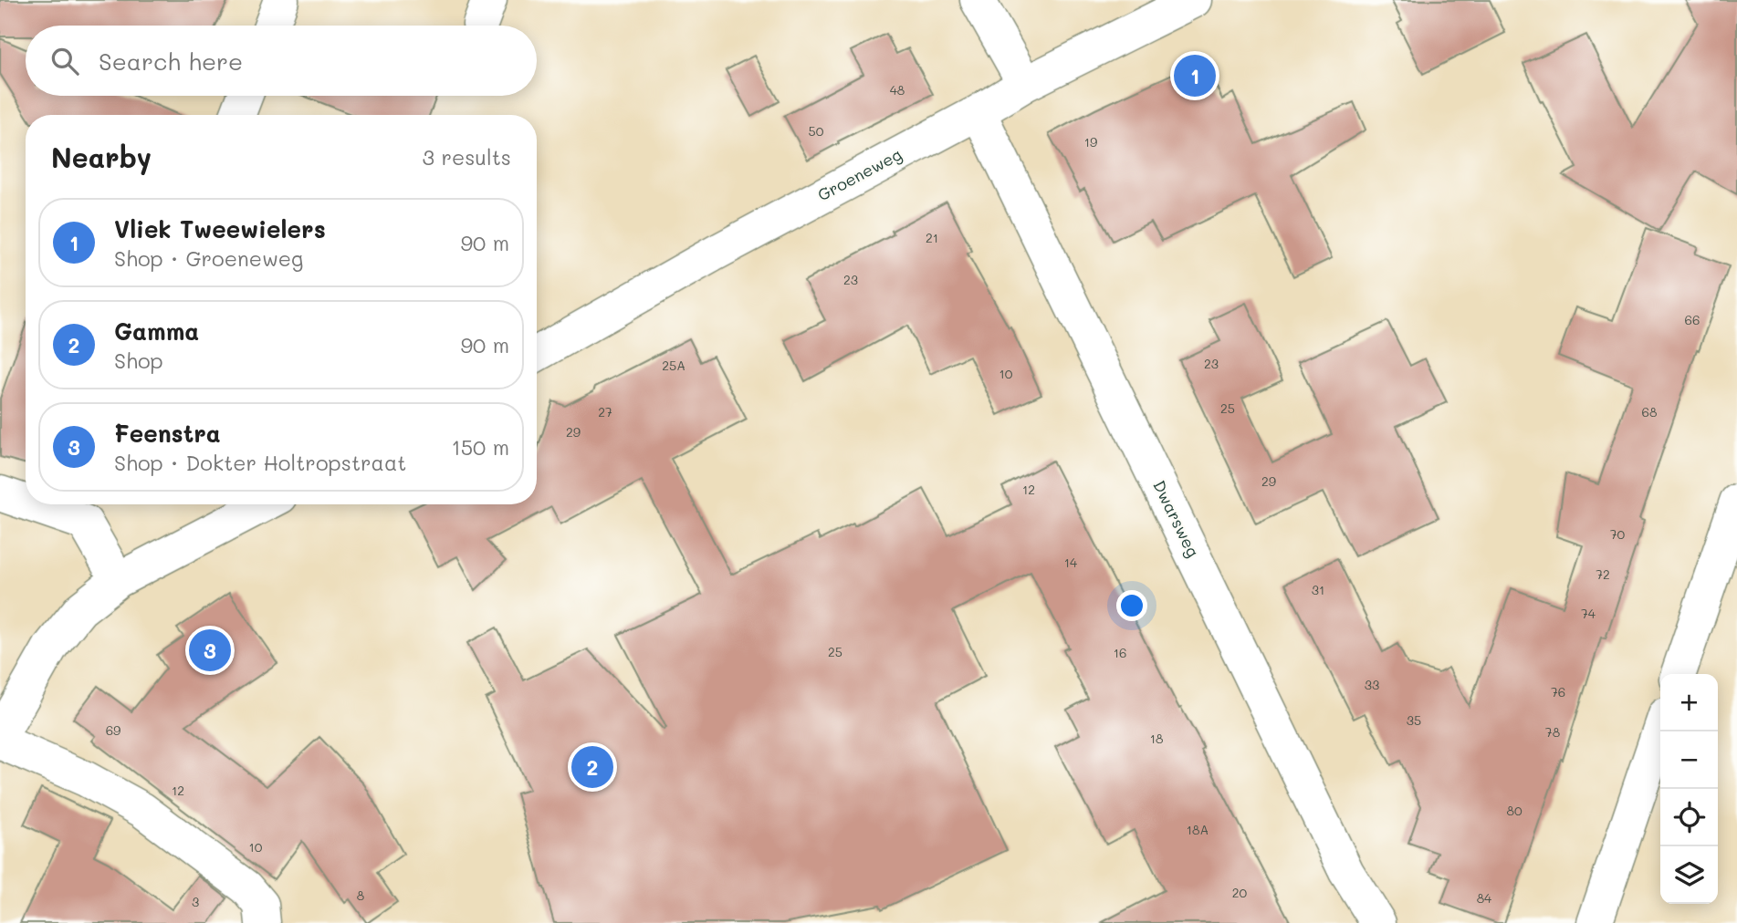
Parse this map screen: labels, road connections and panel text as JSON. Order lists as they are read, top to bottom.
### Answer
{
  "streets": {
    "street": ["Groeneweg", "Dwarsweg"]
  },
  "crossings": [
    ["Groeneweg", "Dwarsweg"]
  ],
  "house_numbers": [
    "48",
    "50",
    "19",
    "21",
    "23",
    "66",
    "23",
    "25A",
    "10",
    "25",
    "27",
    "68",
    "29",
    "29",
    "12",
    "70",
    "14",
    "72",
    "31",
    "74",
    "25",
    "16",
    "33",
    "76",
    "35",
    "69",
    "78",
    "18",
    "12",
    "80",
    "18A",
    "10",
    "20",
    "8",
    "84",
    "3"
  ],
  "page": {
    "search": "Search here",
    "pins": ["1", "3", "2"],
    "heading": ["Nearby", "3 results"],
    "list": [
      {
        "mark": "1",
        "name": "Vliek Tweewielers",
        "note": "Shop · Groeneweg",
        "value": "90 m"
      },
      {
        "mark": "2",
        "name": "Gamma",
        "note": "Shop",
        "value": "90 m"
      },
      {
        "mark": "3",
        "name": "Feenstra",
        "note": "Shop · Dokter Holtropstraat",
        "value": "150 m"
      }
    ],
    "map_buttons": ["+", "−"]
  }
}
